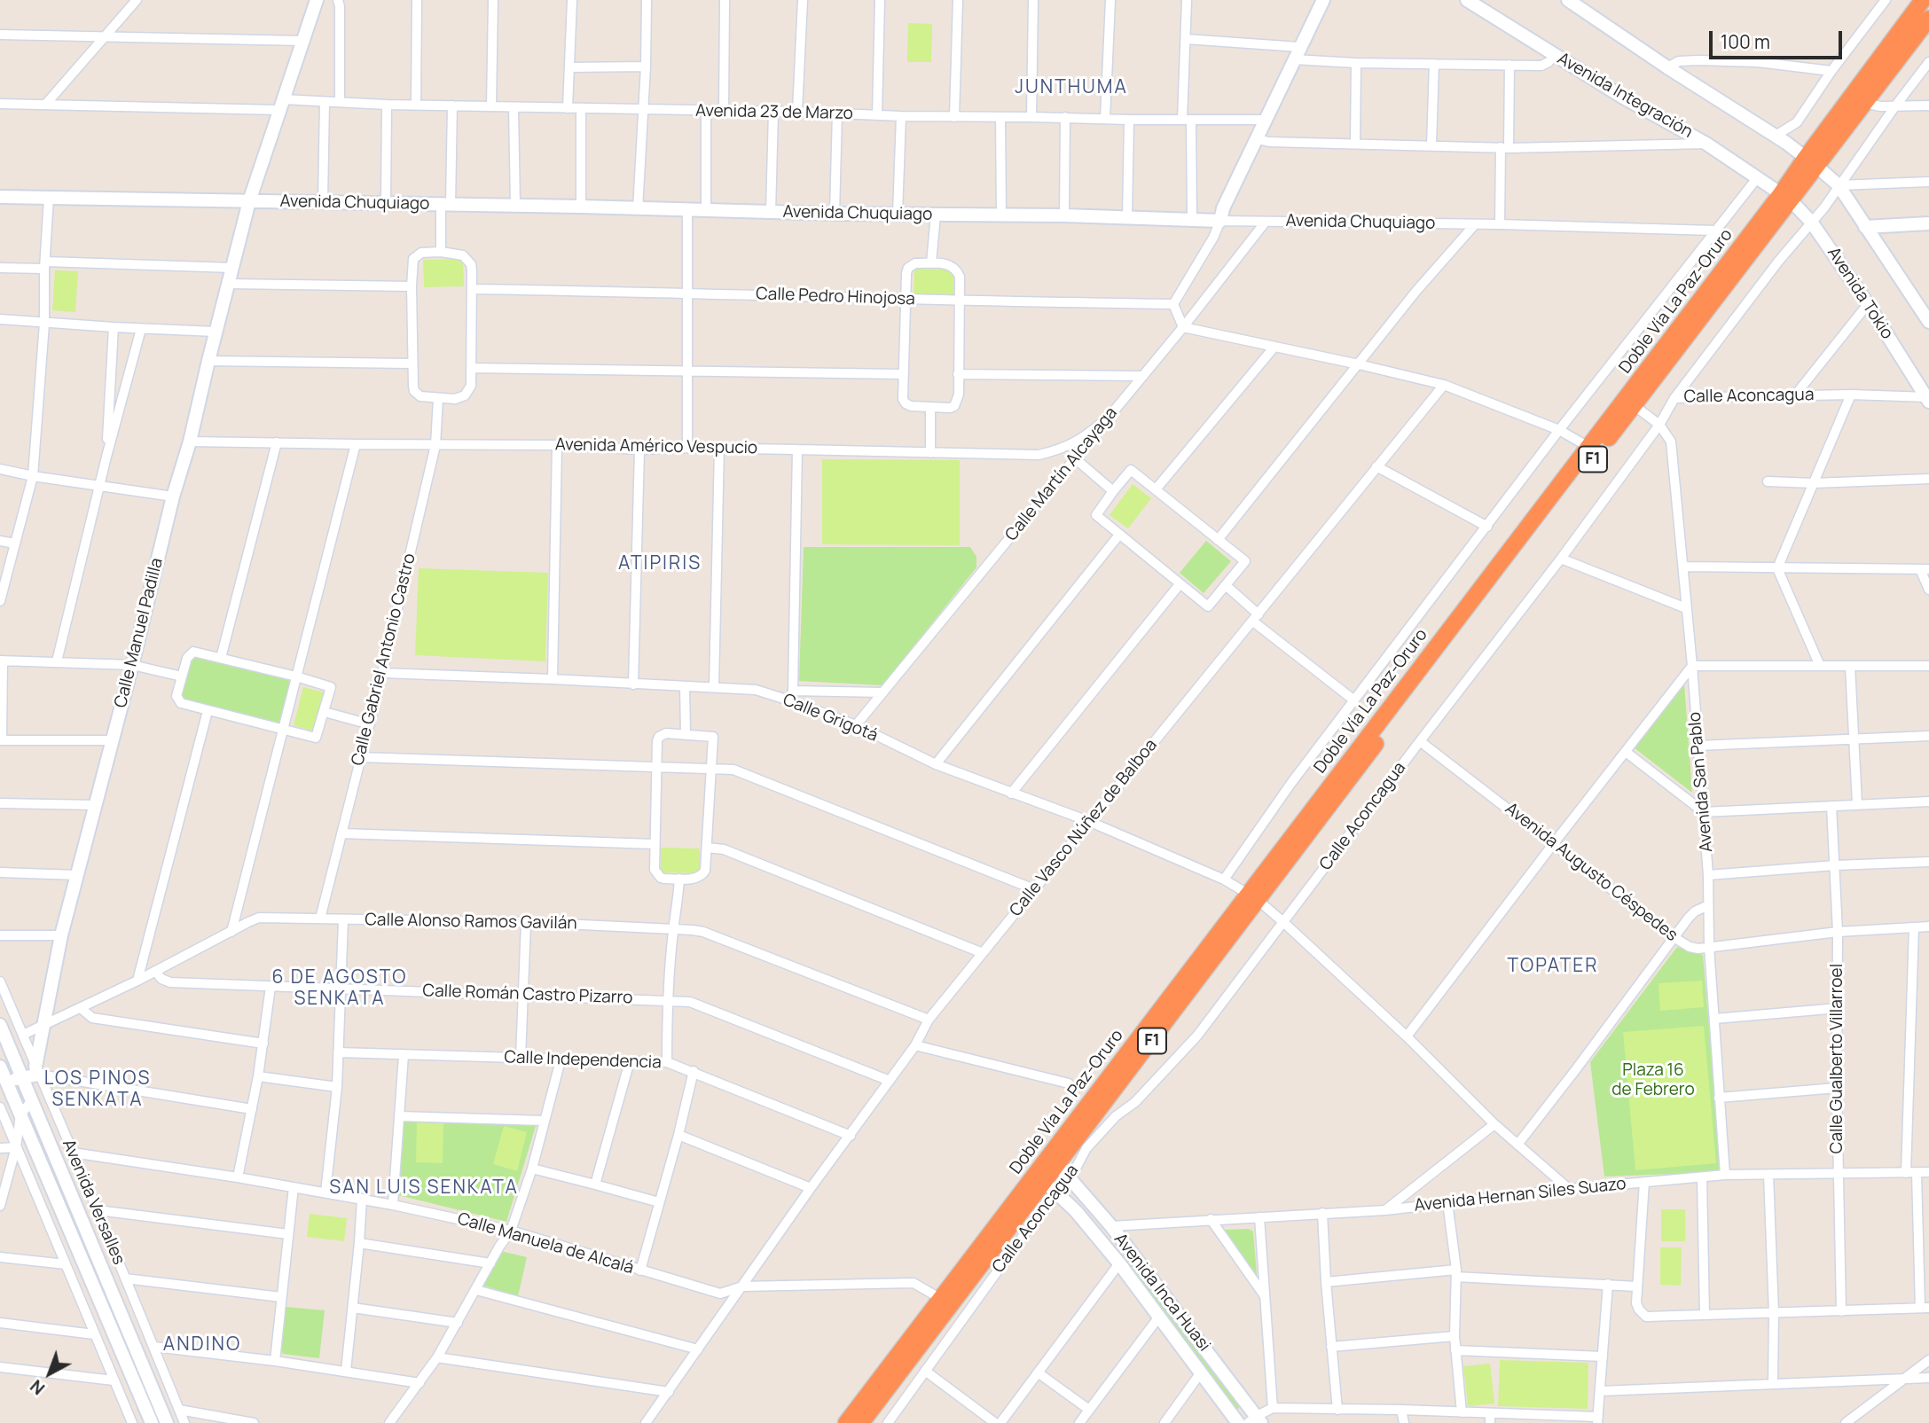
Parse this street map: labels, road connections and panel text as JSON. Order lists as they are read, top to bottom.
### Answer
{
  "streets": {
    "highway": ["Doble Vía La Paz-Oruro", "F1"],
    "street": [
      "Avenida Integración",
      "Avenida 23 de Marzo",
      "Avenida Chuquiago",
      "Avenida Tokio",
      "Calle Pedro Hinojosa",
      "Calle Aconcagua",
      "Avenida Américo Vespucio",
      "Calle Martín Alcayaga",
      "Calle Manuel Padilla",
      "Calle Gabriel Antonio Castro",
      "Calle Grigotá",
      "Avenida San Pablo",
      "Calle Vasco Núñez de Balboa",
      "Avenida Augusto Céspedes",
      "Calle Alonso Ramos Gavilán",
      "Calle Román Castro Pizarro",
      "Calle Gualberto Villarroel",
      "Calle Independencia",
      "Avenida Hernan Siles Suazo",
      "Avenida Versalles",
      "Calle Manuela de Alcalá",
      "Avenida Inca Huasi"
    ]
  },
  "crossings": [
    ["Avenida Integración", "Avenida Tokio"],
    ["Avenida Integración", "Doble Vía La Paz-Oruro"],
    ["Avenida 23 de Marzo", "Calle Manuel Padilla"],
    ["Avenida Chuquiago", "Calle Martín Alcayaga"],
    ["Avenida Chuquiago", "Calle Manuel Padilla"],
    ["Avenida Tokio", "Doble Vía La Paz-Oruro"],
    ["Avenida Tokio", "Calle Aconcagua"],
    ["Doble Vía La Paz-Oruro", "Calle Grigotá"],
    ["Doble Vía La Paz-Oruro", "Avenida San Pablo"],
    ["Doble Vía La Paz-Oruro", "Calle Manuela de Alcalá"],
    ["Doble Vía La Paz-Oruro", "Avenida Inca Huasi"],
    ["Calle Aconcagua", "Calle Grigotá"],
    ["Calle Aconcagua", "Avenida San Pablo"],
    ["Calle Aconcagua", "Avenida Augusto Céspedes"],
    ["Calle Aconcagua", "Avenida Inca Huasi"],
    ["Avenida Américo Vespucio", "Calle Martín Alcayaga"],
    ["Avenida Américo Vespucio", "Calle Manuel Padilla"],
    ["Avenida Américo Vespucio", "Calle Gabriel Antonio Castro"],
    ["Calle Martín Alcayaga", "Calle Grigotá"],
    ["Calle Manuel Padilla", "Calle Alonso Ramos Gavilán"],
    ["Calle Manuel Padilla", "Avenida Versalles"],
    ["Calle Gabriel Antonio Castro", "Calle Grigotá"],
    ["Calle Gabriel Antonio Castro", "Calle Alonso Ramos Gavilán"],
    ["Calle Grigotá", "Calle Vasco Núñez de Balboa"],
    ["Calle Grigotá", "Avenida Hernan Siles Suazo"],
    ["Avenida San Pablo", "Avenida Augusto Céspedes"],
    ["Avenida San Pablo", "Avenida Hernan Siles Suazo"],
    ["Calle Vasco Núñez de Balboa", "Calle Alonso Ramos Gavilán"],
    ["Calle Vasco Núñez de Balboa", "Calle Román Castro Pizarro"],
    ["Calle Vasco Núñez de Balboa", "Calle Independencia"],
    ["Calle Vasco Núñez de Balboa", "Calle Manuela de Alcalá"],
    ["Avenida Augusto Céspedes", "Calle Gualberto Villarroel"],
    ["Calle Alonso Ramos Gavilán", "Calle Román Castro Pizarro"],
    ["Calle Alonso Ramos Gavilán", "Avenida Versalles"],
    ["Calle Gualberto Villarroel", "Avenida Hernan Siles Suazo"],
    ["Avenida Hernan Siles Suazo", "Avenida Inca Huasi"],
    ["Avenida Versalles", "Calle Manuela de Alcalá"]
  ],
  "districts": [
    "JUNTHUMA",
    "ATIPIRIS",
    "TOPATER",
    "6 DE AGOSTO SENKATA",
    "LOS PINOS SENKATA",
    "SAN LUIS SENKATA",
    "ANDINO"
  ],
  "parks": ["Plaza 16 de Febrero"],
  "scale_bar": "100 m",
  "north": "bottom left"
}
